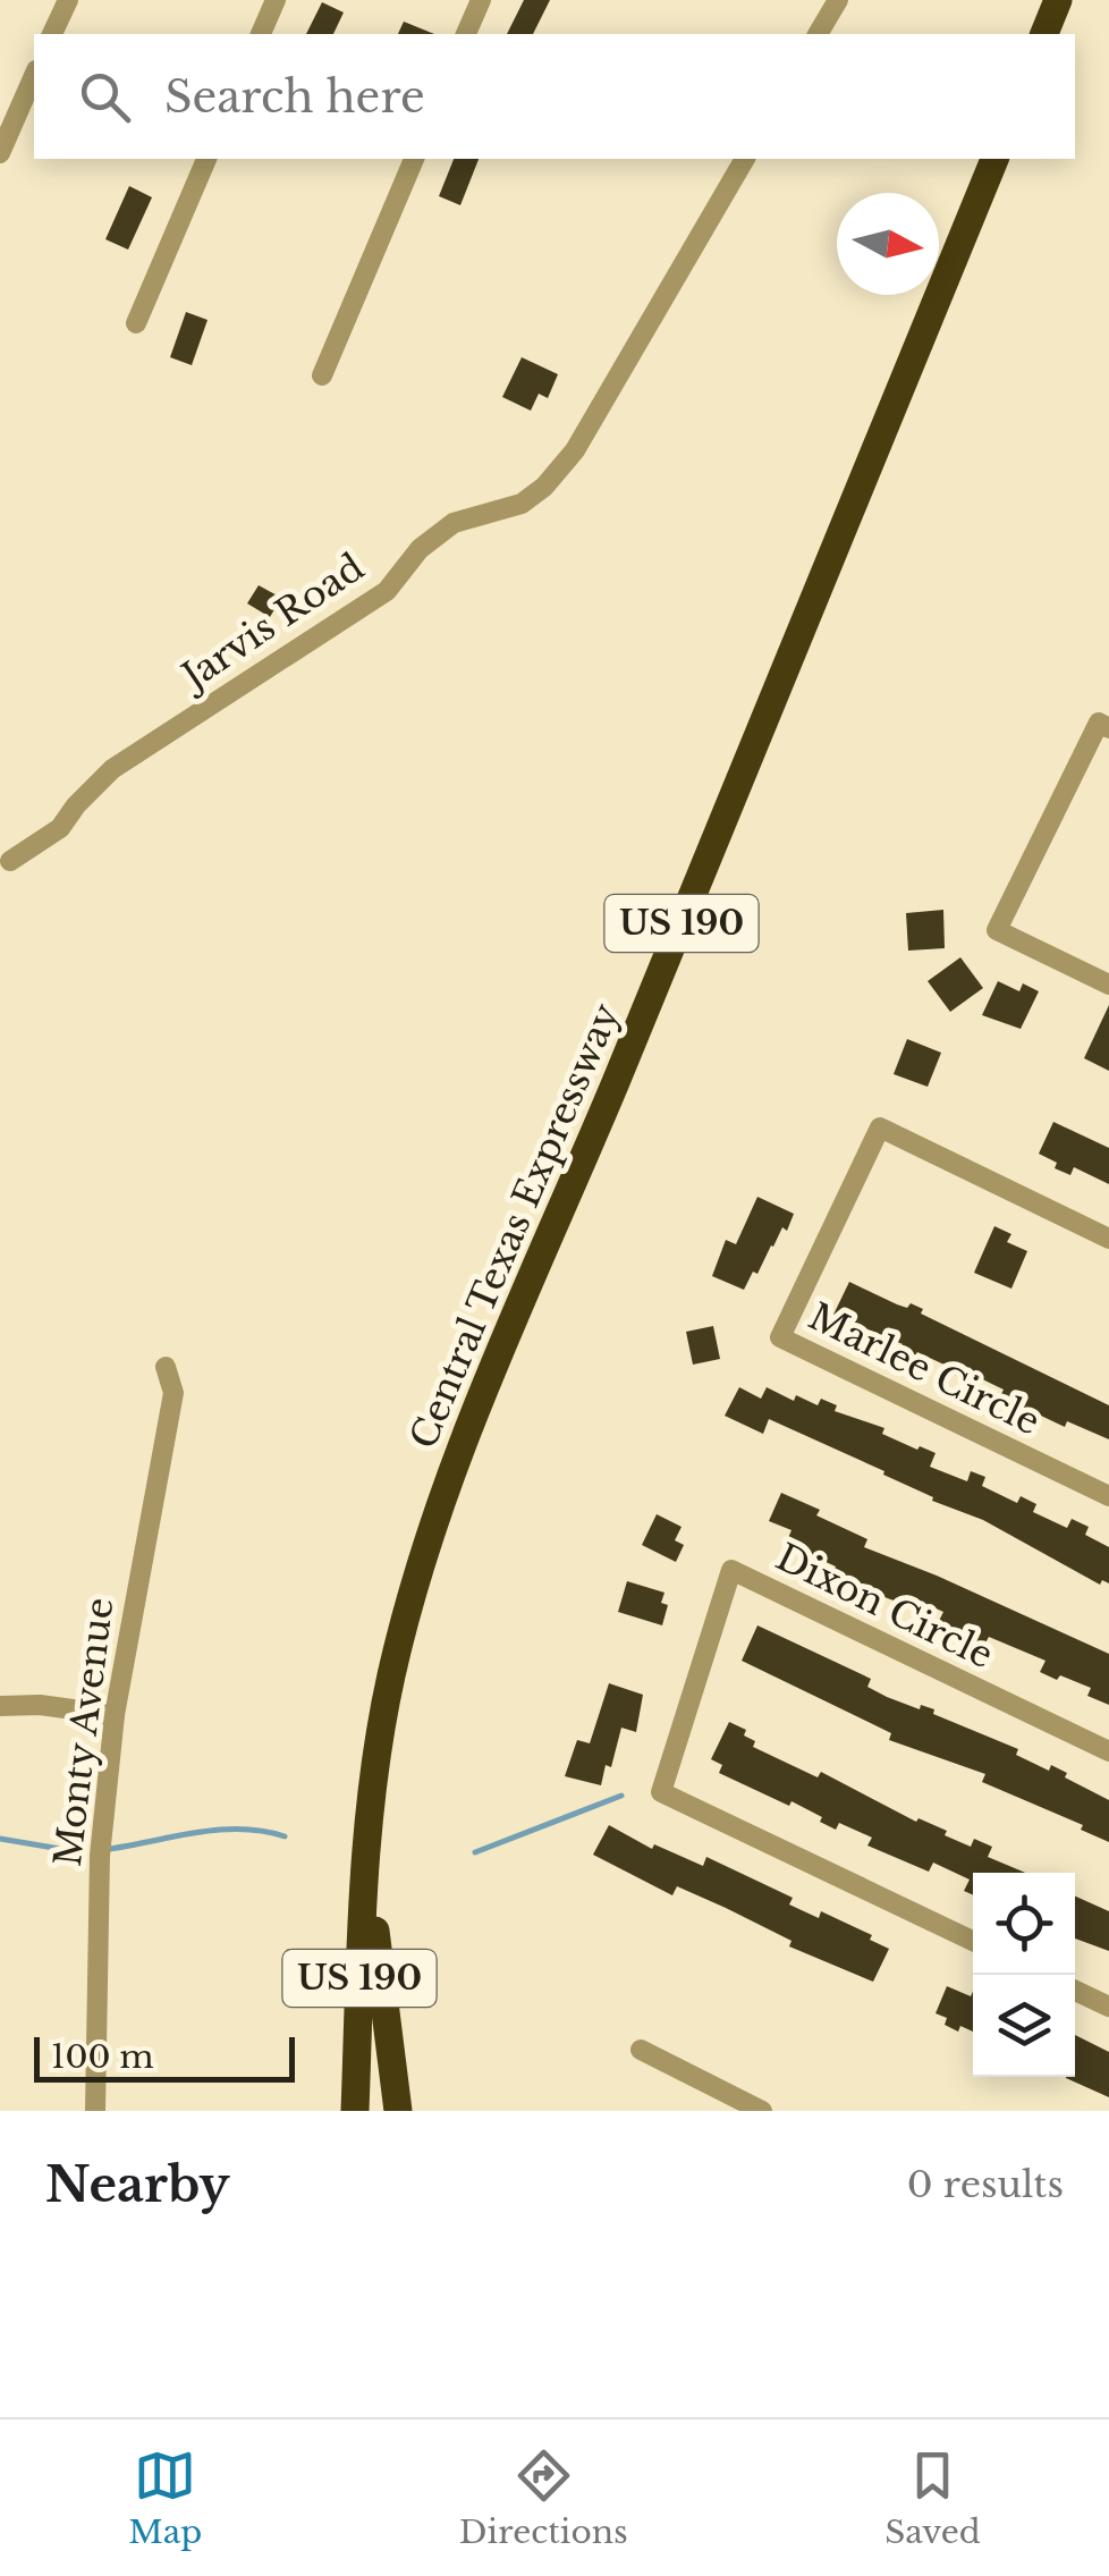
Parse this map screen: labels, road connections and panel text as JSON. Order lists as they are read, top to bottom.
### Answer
{
  "streets": {
    "highway": ["US 190", "Central Texas Expressway"],
    "street": [
      "Jarvis Road",
      "Marlee Circle",
      "Dixon Circle",
      "Monty Avenue"
    ]
  },
  "scale_bar": "100 m",
  "north": "right",
  "page": {
    "search": "Search here",
    "scale": "100 m",
    "heading": ["Nearby", "0 results"],
    "nav": ["Map", "Directions", "Saved"]
  }
}
